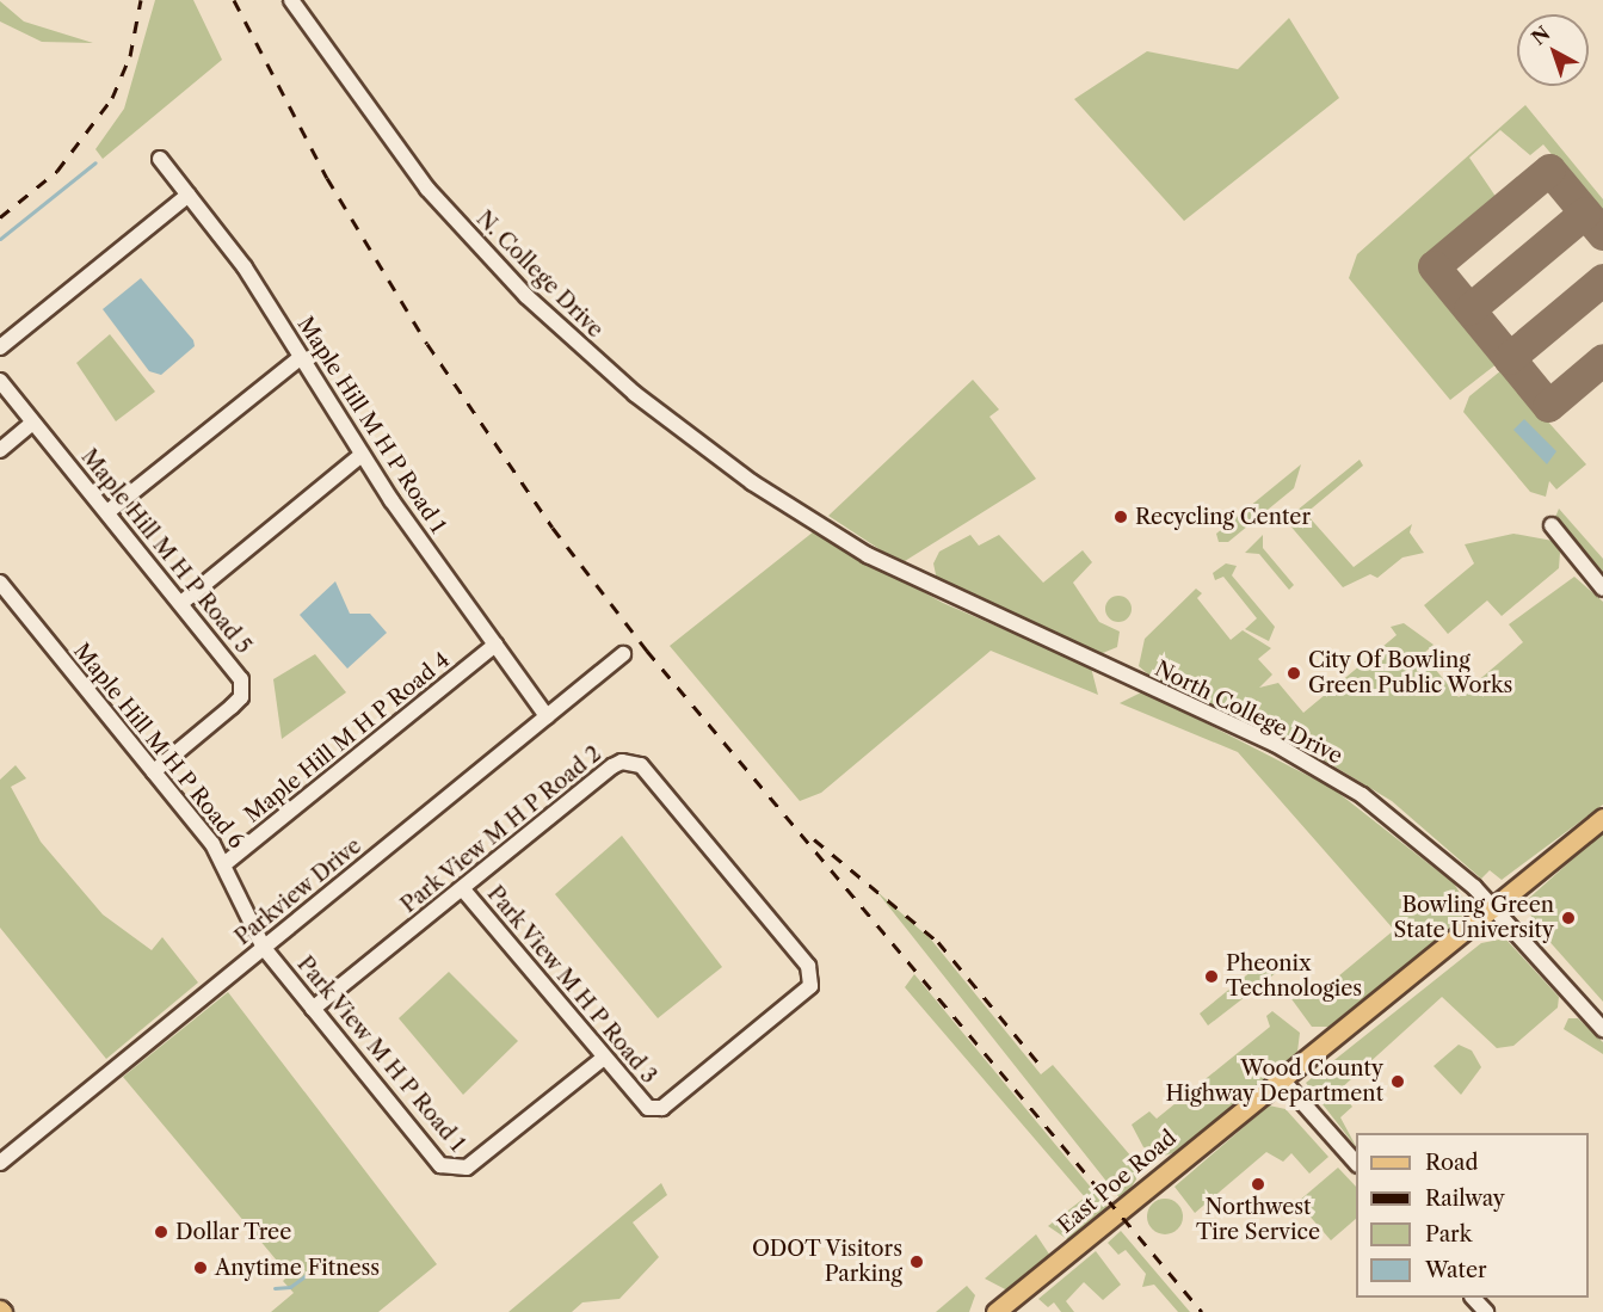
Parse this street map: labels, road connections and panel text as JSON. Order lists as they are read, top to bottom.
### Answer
{
  "streets": {
    "main road": ["East Poe Road"],
    "street": [
      "N. College Drive",
      "Maple Hill M H P Road 1",
      "Maple Hill M H P Road 5",
      "North College Drive",
      "Maple Hill M H P Road 4",
      "Maple Hill M H P Road 6",
      "Park View M H P Road 2",
      "Parkview Drive",
      "Park View M H P Road 3",
      "Park View M H P Road 1"
    ]
  },
  "crossings": [
    ["N. College Drive", "North College Drive"],
    ["Maple Hill M H P Road 1", "Maple Hill M H P Road 4"],
    ["Maple Hill M H P Road 1", "Parkview Drive"],
    ["Maple Hill M H P Road 5", "Maple Hill M H P Road 6"],
    ["North College Drive", "East Poe Road"],
    ["Maple Hill M H P Road 4", "Maple Hill M H P Road 6"],
    ["Maple Hill M H P Road 6", "Parkview Drive"],
    ["Maple Hill M H P Road 6", "Park View M H P Road 1"],
    ["Park View M H P Road 2", "Park View M H P Road 3"],
    ["Park View M H P Road 2", "Park View M H P Road 1"],
    ["Parkview Drive", "Park View M H P Road 1"],
    ["Park View M H P Road 3", "Park View M H P Road 1"]
  ],
  "places": [
    "Recycling Center",
    "City Of Bowling Green Public Works",
    "Bowling Green State University",
    "Pheonix Technologies",
    "Wood County Highway Department",
    "Northwest Tire Service",
    "Dollar Tree",
    "ODOT Visitors Parking",
    "Anytime Fitness"
  ],
  "legend": [
    "Road",
    "Railway",
    "Park",
    "Water"
  ],
  "north": "top left"
}
